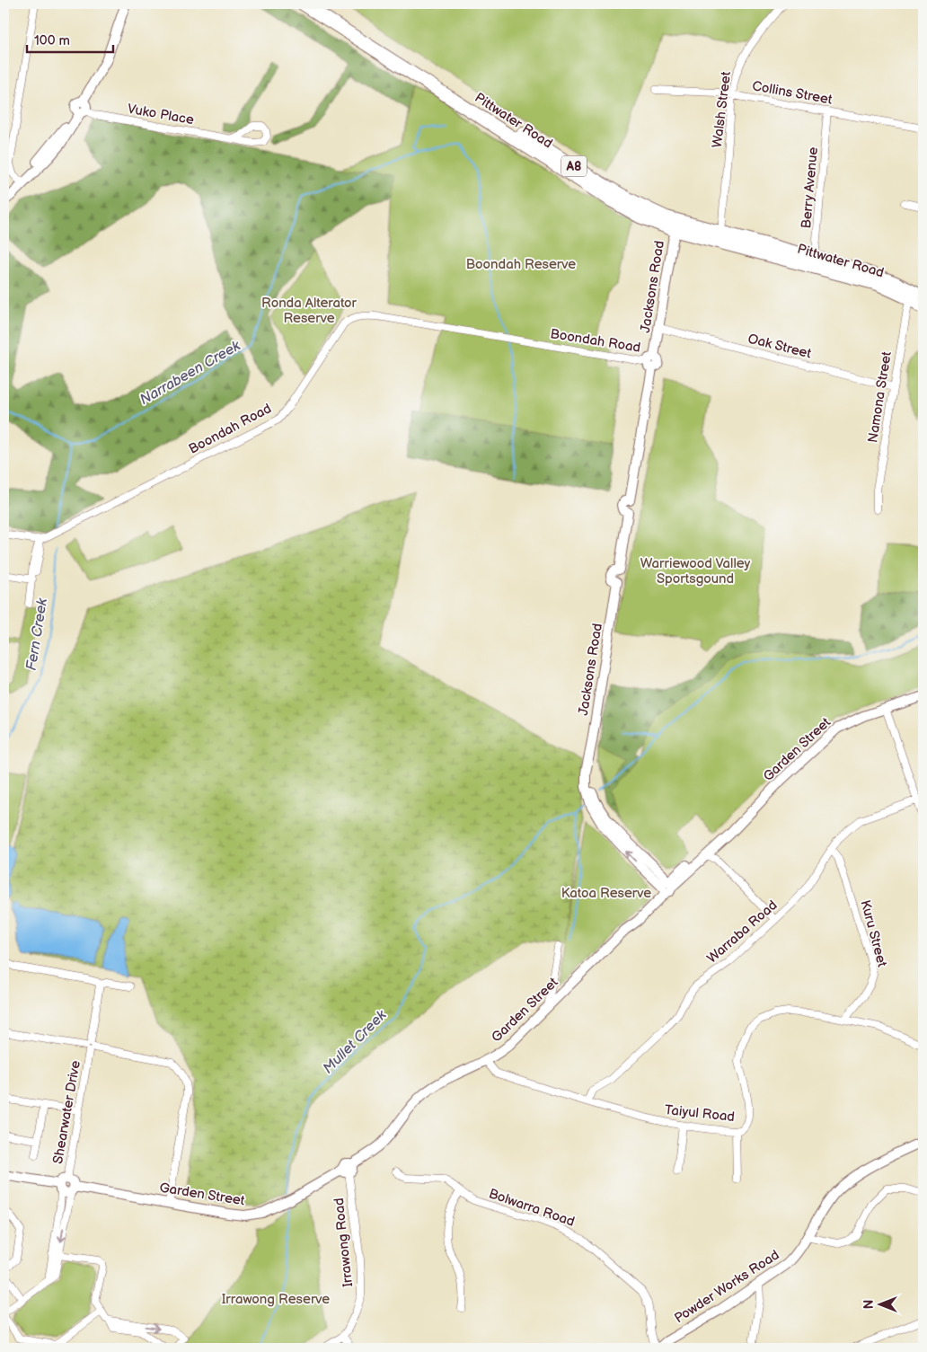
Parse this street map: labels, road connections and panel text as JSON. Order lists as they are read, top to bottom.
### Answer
{
  "streets": {
    "highway": ["Pittwater Road", "A8"],
    "street": [
      "Collins Street",
      "Walsh Street",
      "Vuko Place",
      "Berry Avenue",
      "Jacksons Road",
      "Boondah Road",
      "Oak Street",
      "Namona Street",
      "Garden Street",
      "Warraba Road",
      "Kuru Street",
      "Shearwater Drive",
      "Taiyul Road",
      "Bolwarra Road",
      "Irrawong Road",
      "Powder Works Road"
    ]
  },
  "crossings": [
    ["Collins Street", "Walsh Street"],
    ["Collins Street", "Berry Avenue"],
    ["Walsh Street", "Pittwater Road"],
    ["Pittwater Road", "Berry Avenue"],
    ["Pittwater Road", "Jacksons Road"],
    ["Pittwater Road", "Namona Street"],
    ["Jacksons Road", "Boondah Road"],
    ["Jacksons Road", "Oak Street"],
    ["Jacksons Road", "Garden Street"],
    ["Oak Street", "Namona Street"],
    ["Garden Street", "Shearwater Drive"],
    ["Garden Street", "Taiyul Road"],
    ["Garden Street", "Irrawong Road"],
    ["Warraba Road", "Kuru Street"],
    ["Warraba Road", "Taiyul Road"],
    ["Kuru Street", "Taiyul Road"],
    ["Bolwarra Road", "Powder Works Road"]
  ],
  "water": ["Narrabeen Creek", "Fern Creek", "Mullet Creek"],
  "parks": [
    "Boondah Reserve",
    "Ronda Alterator Reserve",
    "Warriewood Valley Sportsgound",
    "Katoa Reserve",
    "Irrawong Reserve"
  ],
  "scale_bar": "100 m",
  "north": "left"
}
